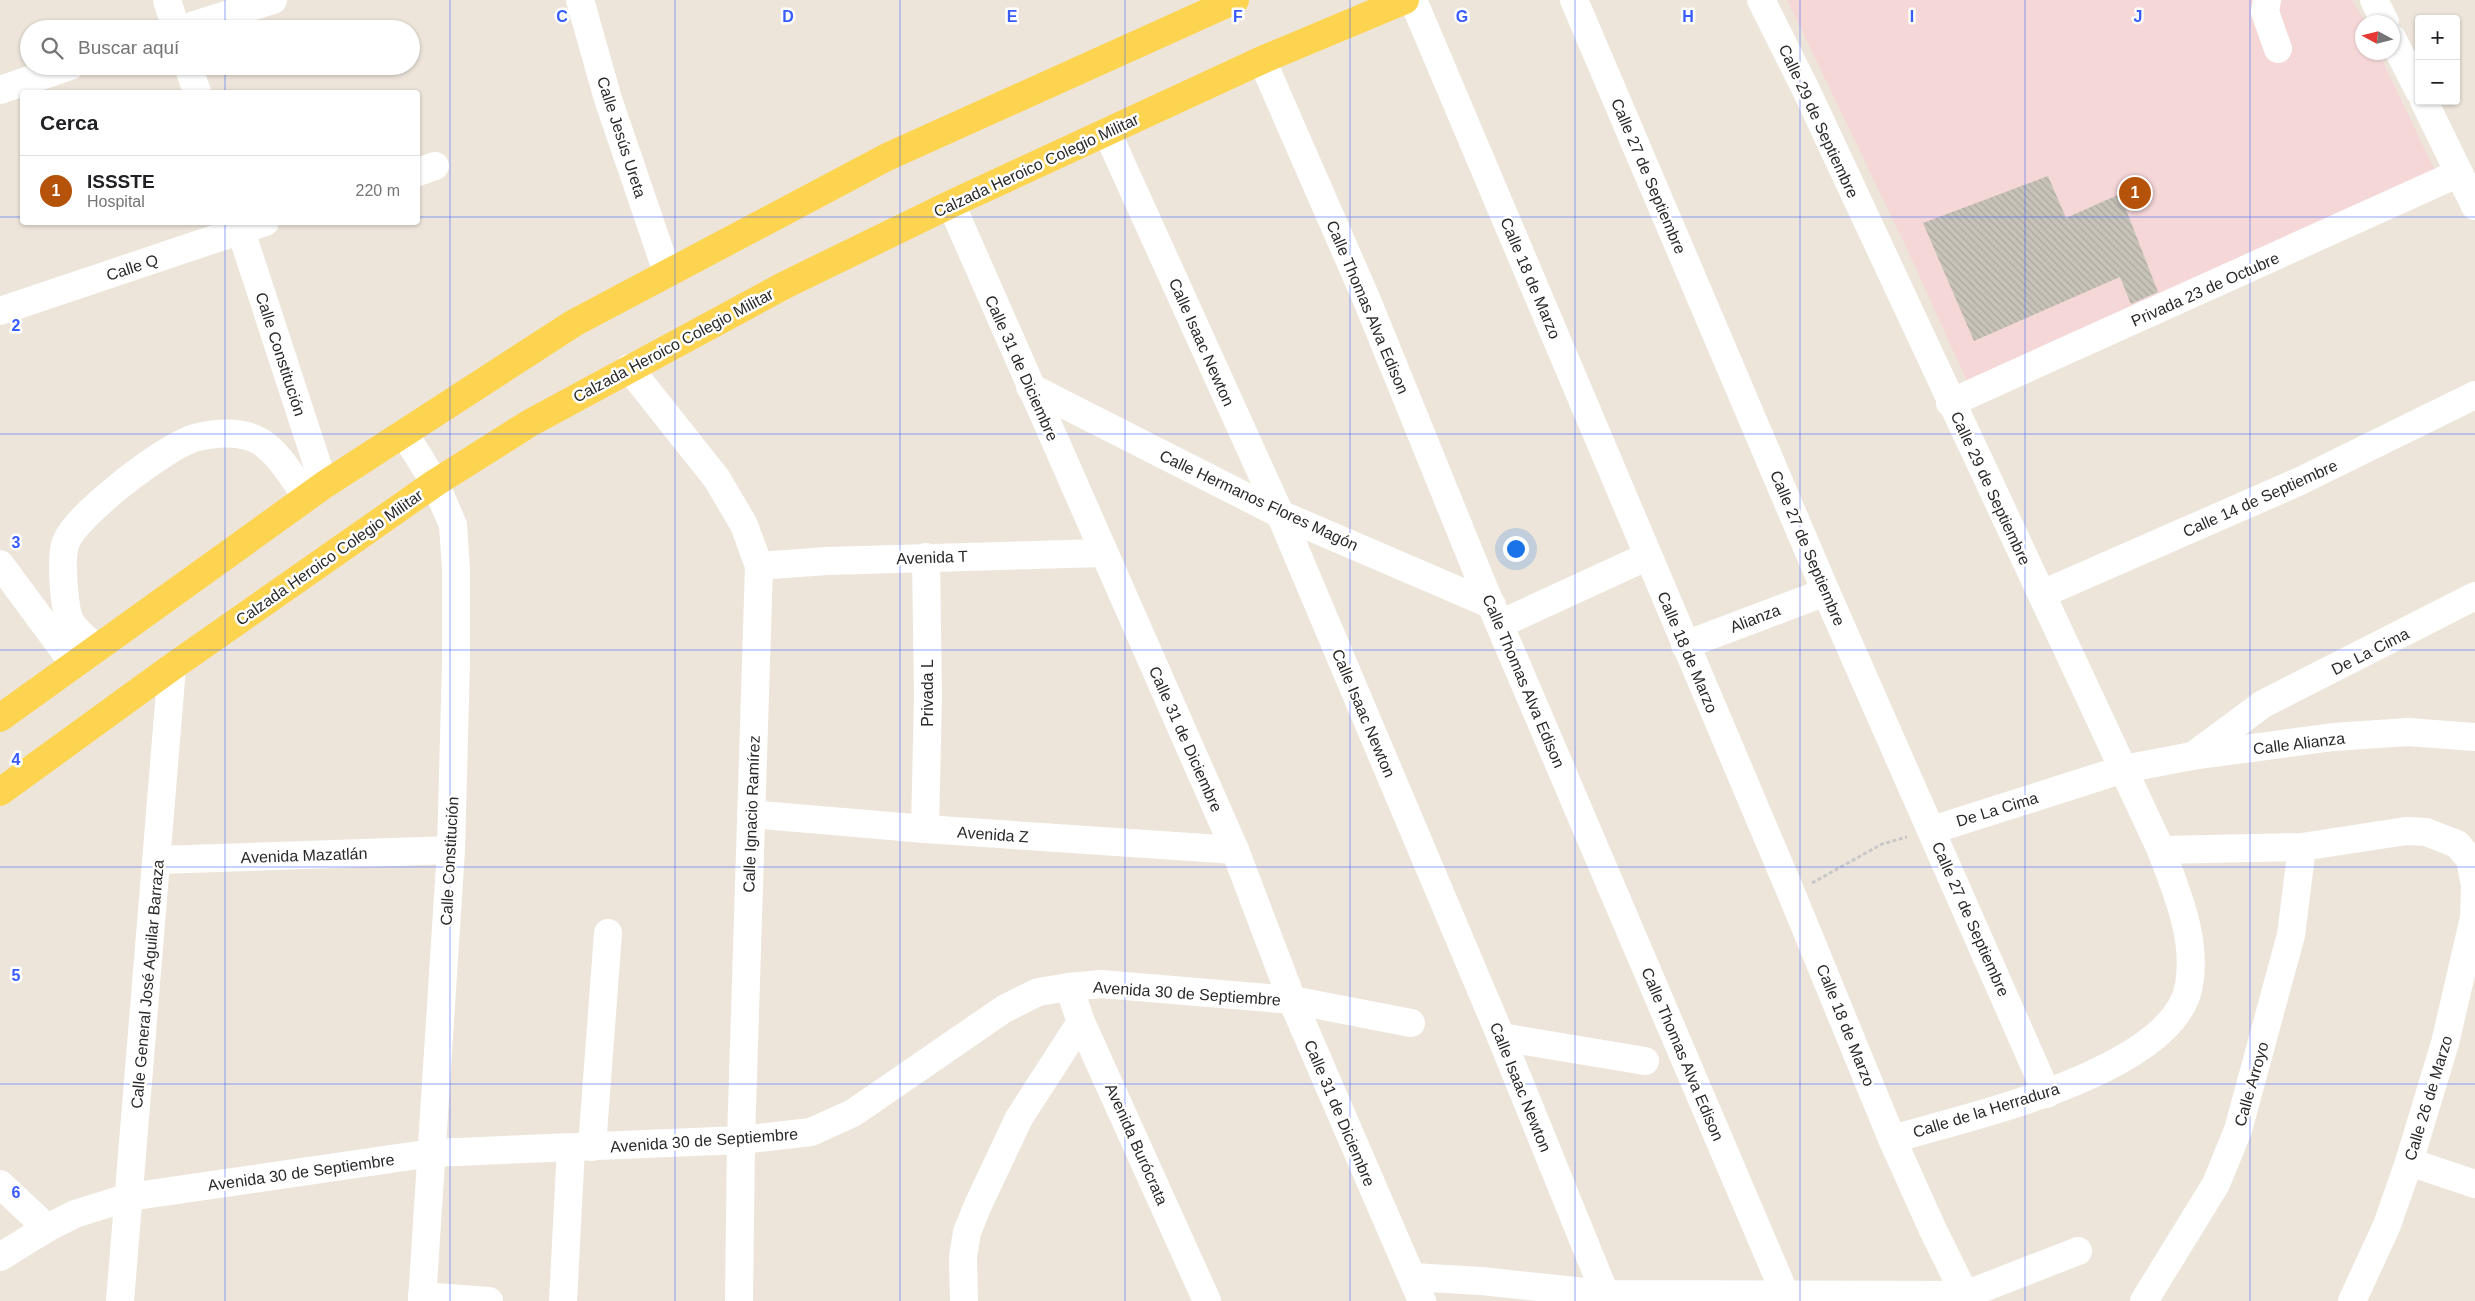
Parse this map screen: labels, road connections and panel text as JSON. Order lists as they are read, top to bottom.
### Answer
{
  "streets": {
    "main road": ["Calzada Heroico Colegio Militar"],
    "street": [
      "Calle 29 de Septiembre",
      "Calle Jesús Ureta",
      "Calle 27 de Septiembre",
      "Calle Q",
      "Calle 18 de Marzo",
      "Privada 23 de Octubre",
      "Calle Thomas Alva Edison",
      "Calle Isaac Newton",
      "Calle Constitución",
      "Calle 31 de Diciembre",
      "Calle 14 de Septiembre",
      "Calle Hermanos Flores Magón",
      "Avenida T",
      "Alianza",
      "De La Cima",
      "Privada L",
      "Calle Alianza",
      "Calle Ignacio Ramírez",
      "Avenida Z",
      "Avenida Mazatlán",
      "Calle General José Aguilar Barraza",
      "Avenida 30 de Septiembre",
      "Calle Arroyo",
      "Calle 26 de Marzo",
      "Calle de la Herradura",
      "Avenida Burócrata"
    ]
  },
  "crossings": [
    ["Calle 29 de Septiembre", "Privada 23 de Octubre"],
    ["Calle 29 de Septiembre", "Calle 14 de Septiembre"],
    ["Calle 29 de Septiembre", "De La Cima"],
    ["Calle 29 de Septiembre", "Calle Alianza"],
    ["Calle 29 de Septiembre", "Calle 26 de Marzo"],
    ["Calle 29 de Septiembre", "Calle de la Herradura"],
    ["Calzada Heroico Colegio Militar", "Calle Thomas Alva Edison"],
    ["Calzada Heroico Colegio Militar", "Calle Isaac Newton"],
    ["Calzada Heroico Colegio Militar", "Calle Constitución"],
    ["Calzada Heroico Colegio Militar", "Calle 31 de Diciembre"],
    ["Calzada Heroico Colegio Militar", "Calle Ignacio Ramírez"],
    ["Calzada Heroico Colegio Militar", "Calle General José Aguilar Barraza"],
    ["Calle 27 de Septiembre", "Alianza"],
    ["Calle 27 de Septiembre", "De La Cima"],
    ["Calle 27 de Septiembre", "Calle de la Herradura"],
    ["Calle Q", "Calle Constitución"],
    ["Calle 18 de Marzo", "Alianza"],
    ["Calle 18 de Marzo", "Calle de la Herradura"],
    ["Calle Thomas Alva Edison", "Calle Hermanos Flores Magón"],
    ["Calle Isaac Newton", "Calle Hermanos Flores Magón"],
    ["Calle Constitución", "Avenida Mazatlán"],
    ["Calle Constitución", "Avenida 30 de Septiembre"],
    ["Calle 31 de Diciembre", "Calle Hermanos Flores Magón"],
    ["Calle 31 de Diciembre", "Avenida T"],
    ["Calle 31 de Diciembre", "Avenida Z"],
    ["Calle 31 de Diciembre", "Avenida 30 de Septiembre"],
    ["Avenida T", "Privada L"],
    ["Avenida T", "Calle Ignacio Ramírez"],
    ["De La Cima", "Calle Alianza"],
    ["Privada L", "Avenida Z"],
    ["Calle Ignacio Ramírez", "Avenida Z"],
    ["Calle Ignacio Ramírez", "Avenida 30 de Septiembre"],
    ["Avenida Mazatlán", "Calle General José Aguilar Barraza"],
    ["Calle General José Aguilar Barraza", "Avenida 30 de Septiembre"],
    ["Avenida 30 de Septiembre", "Avenida Burócrata"],
    ["Calle Arroyo", "Calle 26 de Marzo"]
  ],
  "north": "left",
  "page": {
    "map_buttons": ["+", "−"],
    "search": "Buscar aquí",
    "heading": "Cerca",
    "list": [
      {
        "mark": "1",
        "name": "ISSSTE",
        "note": "Hospital",
        "value": "220 m"
      }
    ],
    "pins": "1"
  },
  "grid": {
    "columns": [
      "C",
      "D",
      "E",
      "F",
      "G",
      "H",
      "I",
      "J"
    ],
    "rows": [
      "2",
      "3",
      "4",
      "5",
      "6"
    ]
  }
}
